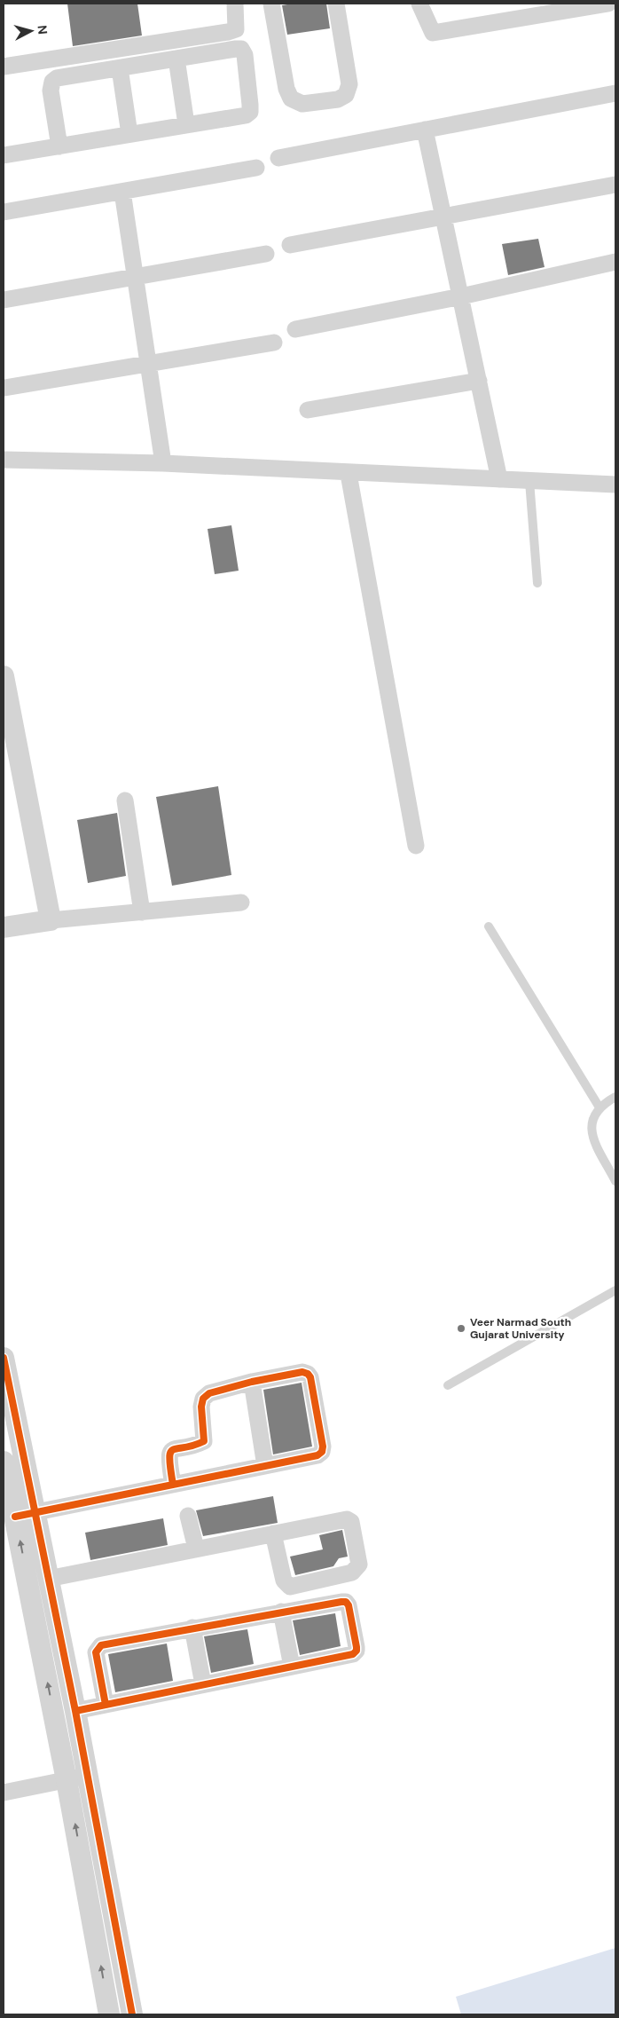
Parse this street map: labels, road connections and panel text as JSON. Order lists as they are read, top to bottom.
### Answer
{
  "places": ["Veer Narmad South Gujarat University"],
  "north": "right"
}
